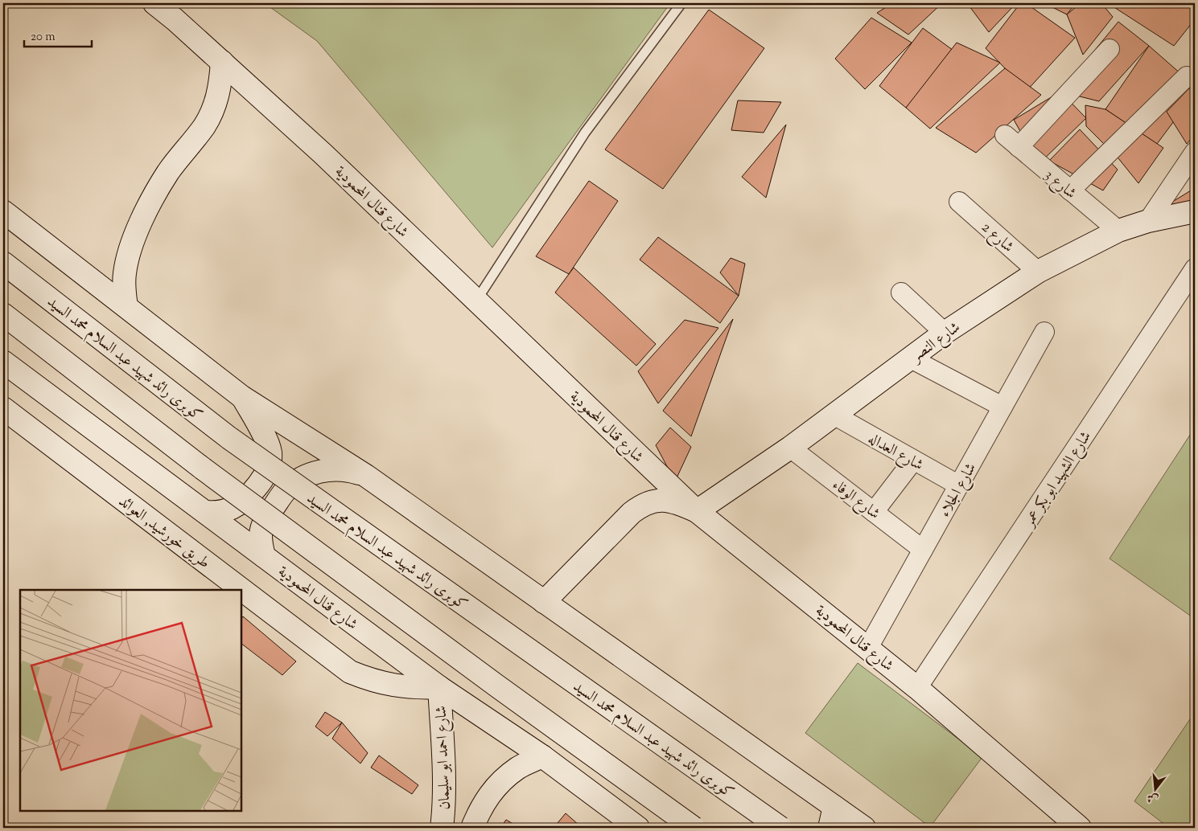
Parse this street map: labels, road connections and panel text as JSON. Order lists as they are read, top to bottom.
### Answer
{
  "streets": {
    "main road": [
      "شارع قنال المحمودية",
      "شارع النصر",
      "كوبرى رائد شهيد عبد السلام محمد السيد",
      "طريق خورشيد, العوائد",
      "شارع احمد ابو سليمان"
    ],
    "street": [
      "شارع 3",
      "شارع 2",
      "شارع العداله",
      "شارع الشهيد ابو بكر عمر",
      "شارع الجلاء",
      "شارع الوفاء"
    ]
  },
  "crossings": [
    ["شارع 3", "شارع النصر"],
    ["شارع قنال المحمودية", "شارع النصر"],
    ["شارع قنال المحمودية", "شارع الشهيد ابو بكر عمر"],
    ["شارع قنال المحمودية", "شارع الجلاء"],
    ["شارع قنال المحمودية", "طريق خورشيد, العوائد"],
    ["شارع قنال المحمودية", "شارع احمد ابو سليمان"],
    ["شارع 2", "شارع النصر"],
    ["شارع النصر", "شارع العداله"],
    ["شارع النصر", "شارع الوفاء"],
    ["شارع العداله", "شارع الجلاء"],
    ["شارع الجلاء", "شارع الوفاء"],
    ["طريق خورشيد, العوائد", "شارع احمد ابو سليمان"]
  ],
  "scale_bar": "20 m",
  "north": "bottom"
}
